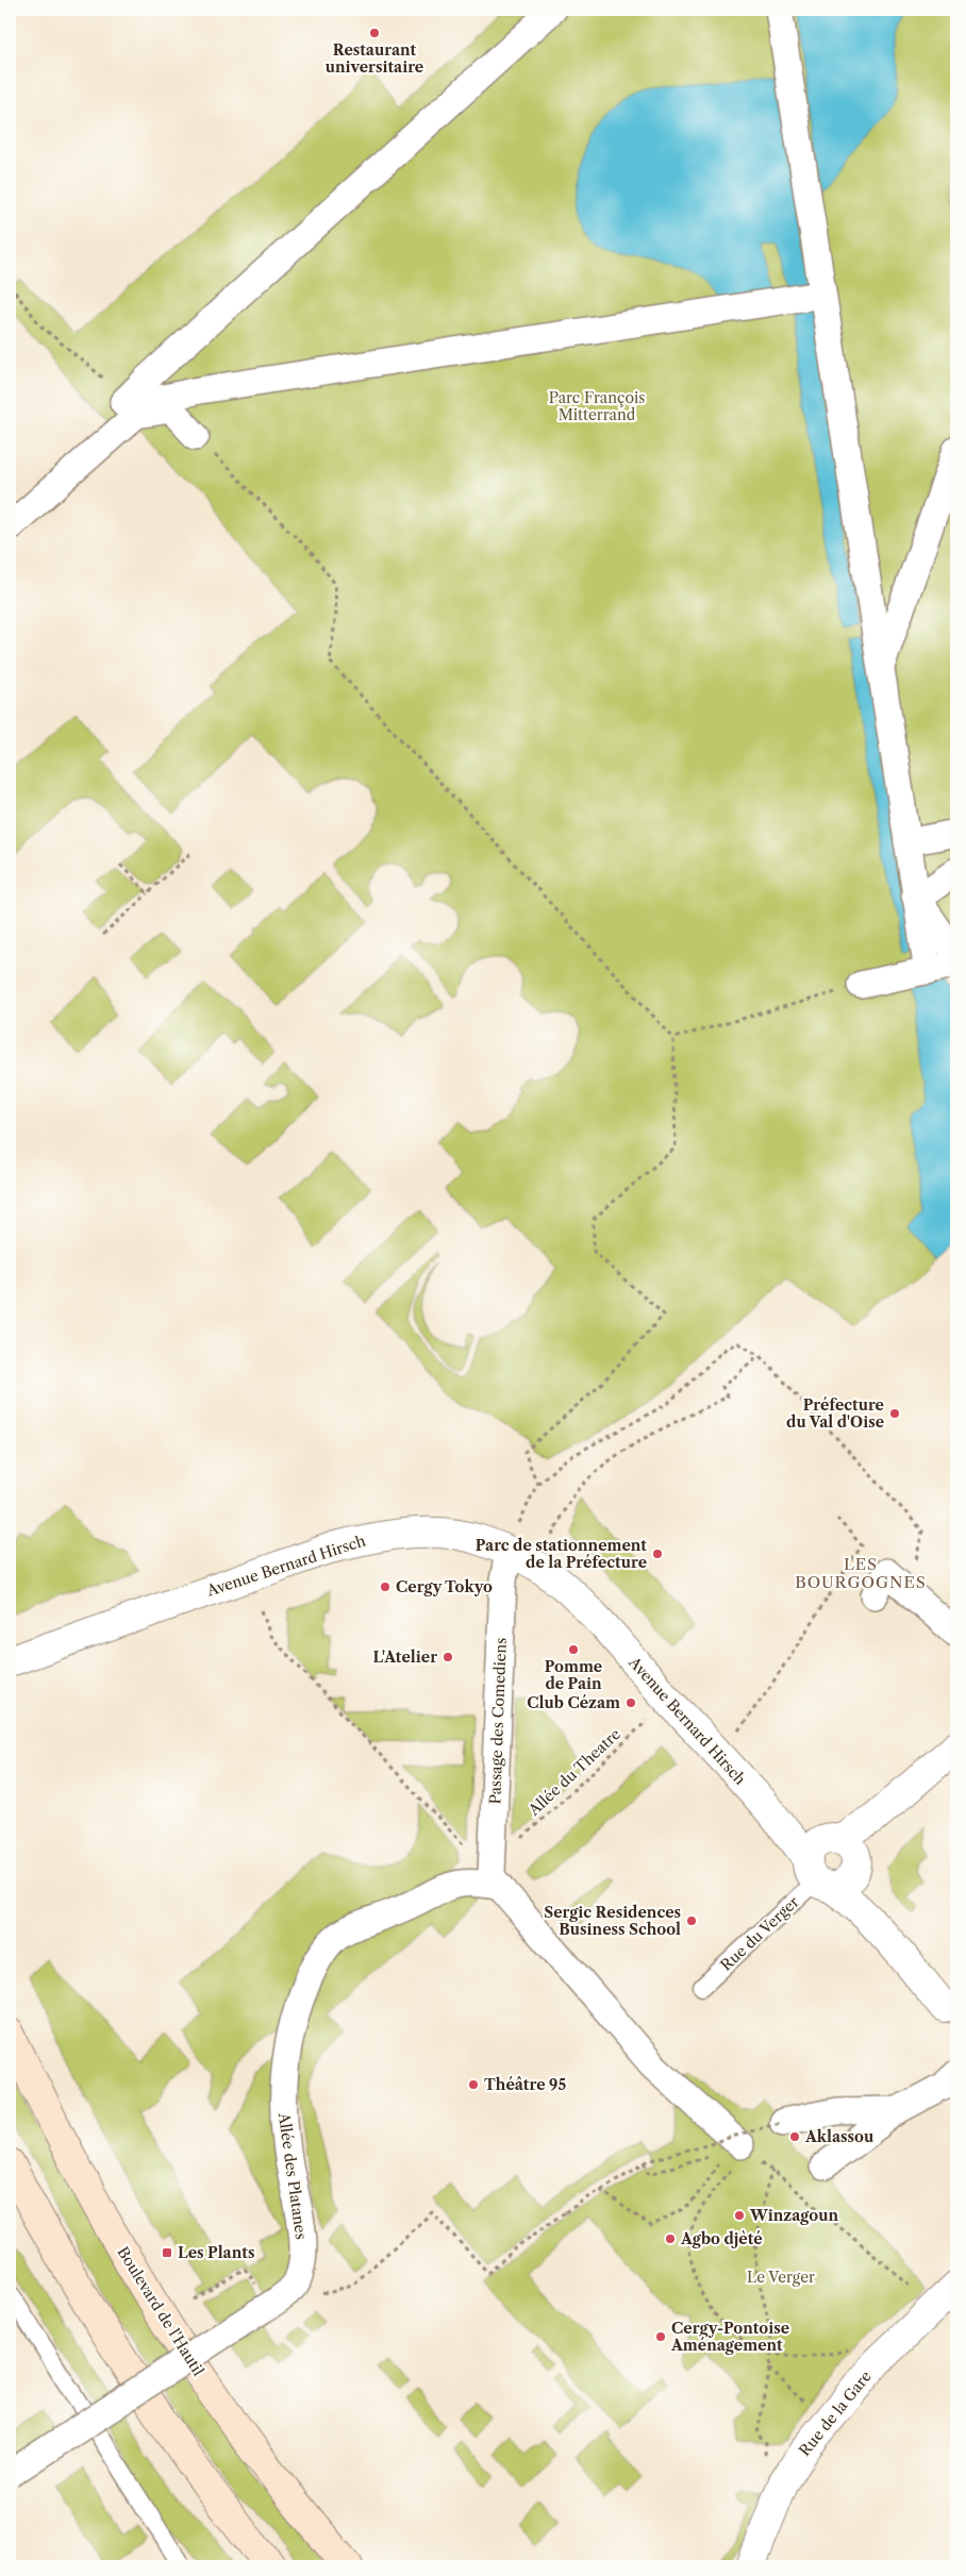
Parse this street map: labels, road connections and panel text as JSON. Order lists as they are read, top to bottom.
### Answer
{
  "streets": {
    "main road": ["Boulevard de l'Hautil"],
    "street": [
      "Avenue Bernard Hirsch",
      "Passage des Comediens",
      "Allée des Platanes",
      "Rue de la Gare"
    ],
    "lane": ["Rue du Verger"],
    "path": ["Allée du Theatre"]
  },
  "crossings": [
    ["Avenue Bernard Hirsch", "Passage des Comediens"],
    ["Avenue Bernard Hirsch", "Allée du Theatre"],
    ["Avenue Bernard Hirsch", "Rue du Verger"],
    ["Passage des Comediens", "Allée du Theatre"],
    ["Passage des Comediens", "Allée des Platanes"]
  ],
  "districts": ["LES BOURGOGNES"],
  "parks": ["Parc François Mitterrand", "Le Verger"],
  "places": {
    "other": [
      "Restaurant universitaire",
      "Préfecture du Val d'Oise",
      "Parc de stationnement de la Préfecture",
      "Cergy Tokyo",
      "Pomme de Pain",
      "L'Atelier",
      "Club Cézam",
      "Sergic Residences Business School",
      "Théâtre 95",
      "Aklassou",
      "Winzagoun",
      "Agbo djèté",
      "Cergy-Pontoise Aménagement"
    ],
    "transit": ["Les Plants"]
  }
}
